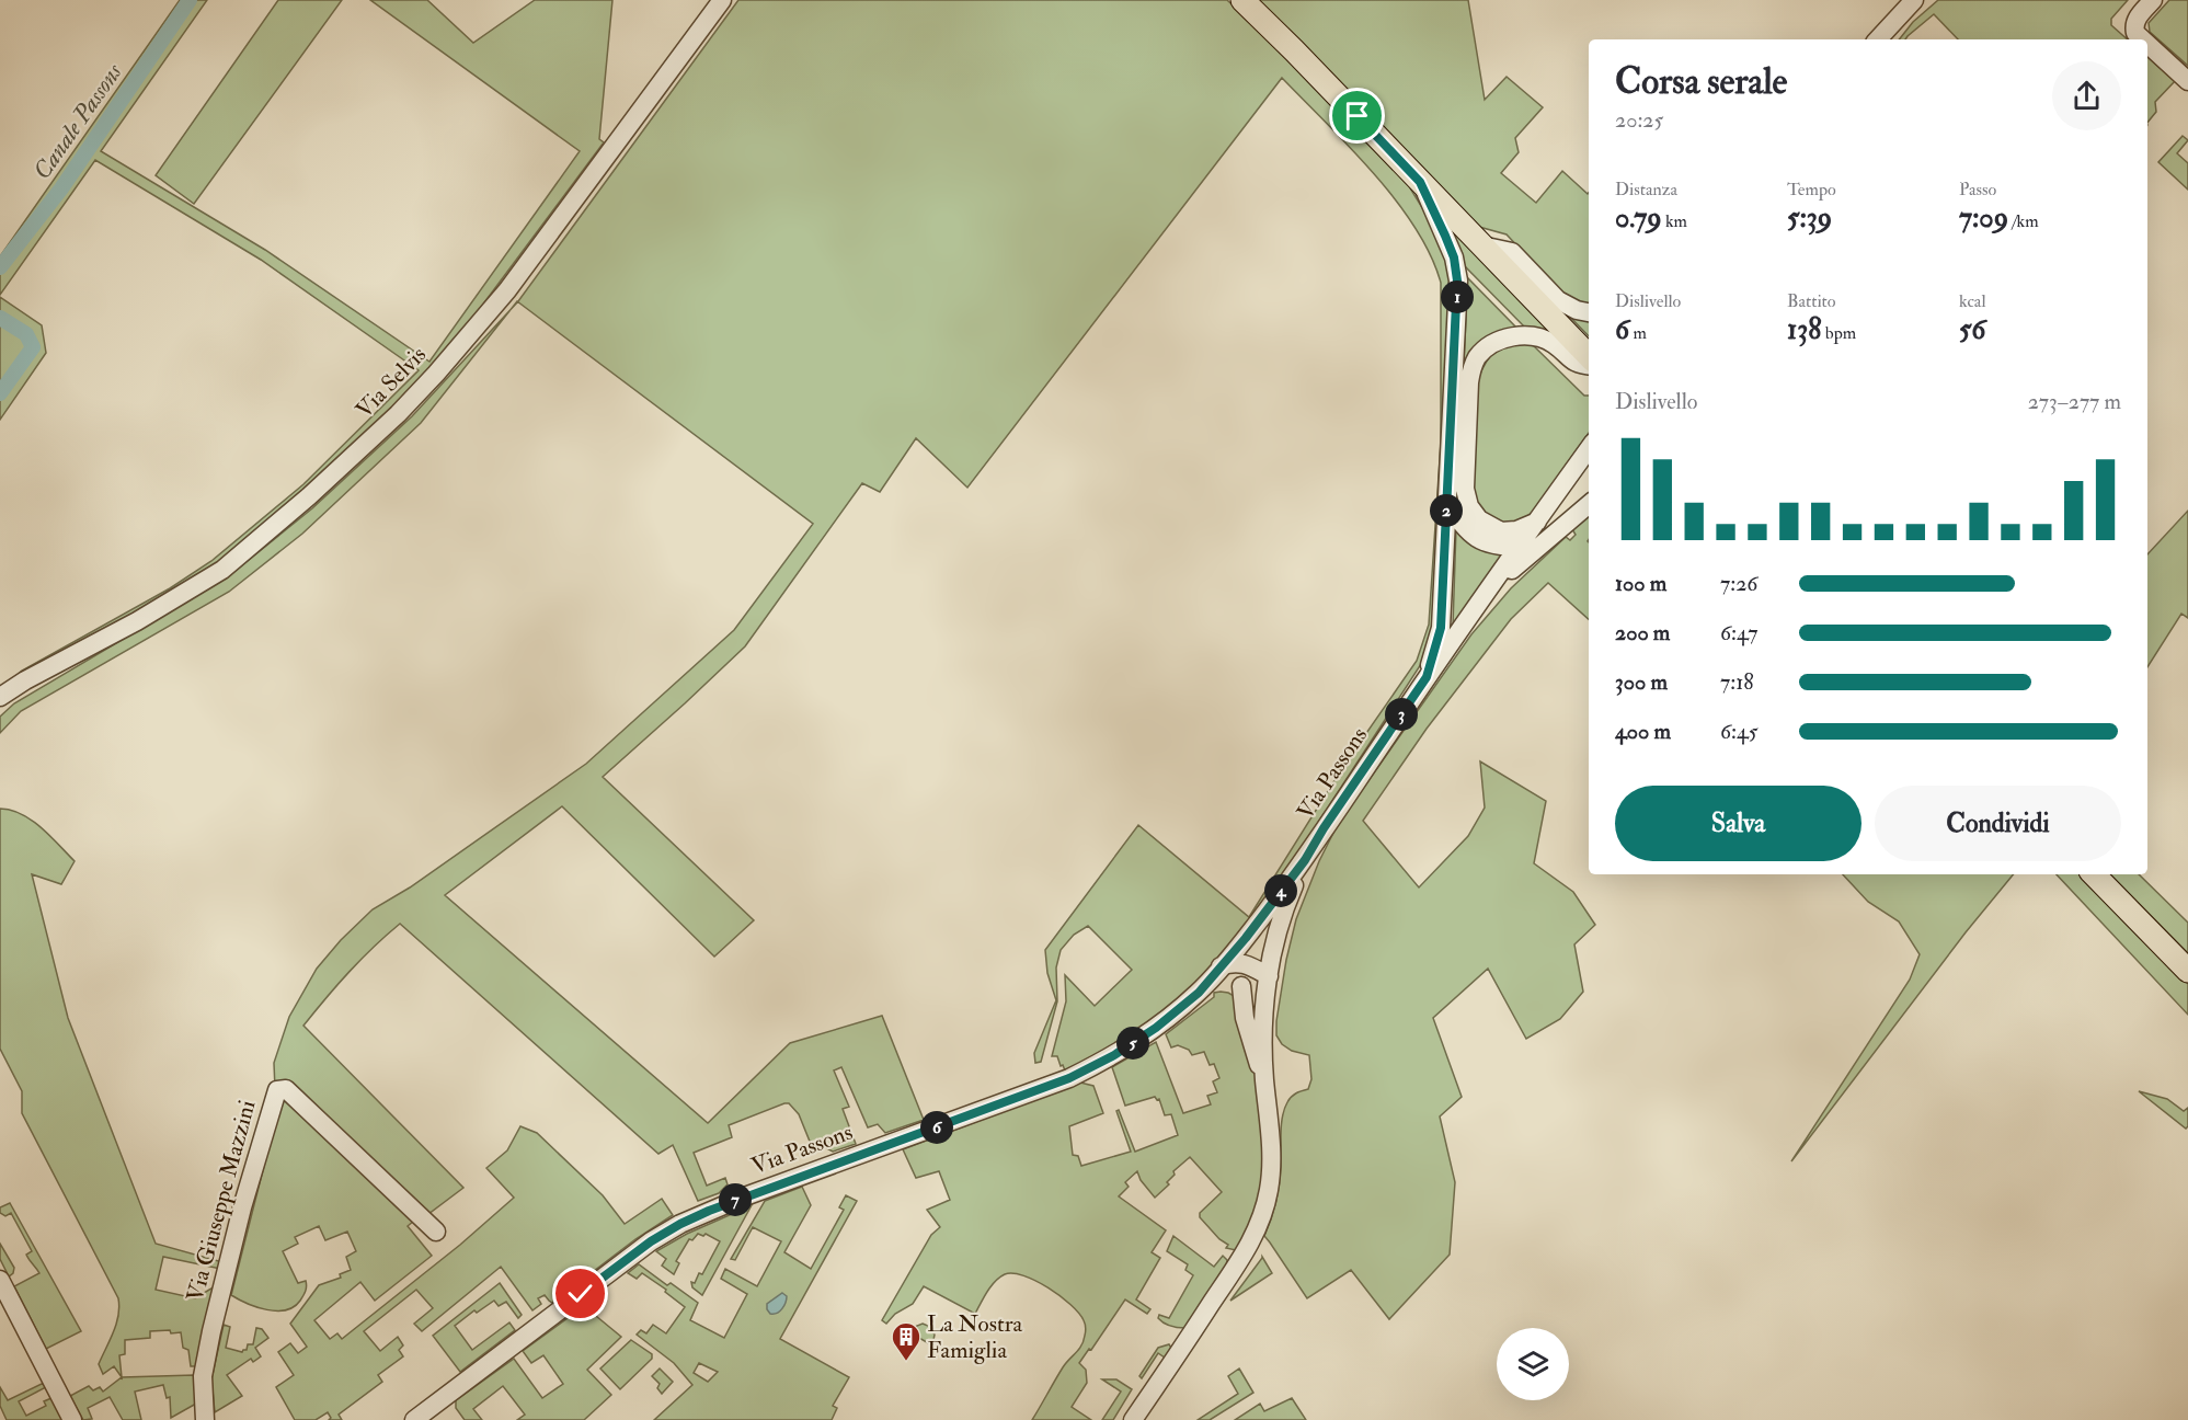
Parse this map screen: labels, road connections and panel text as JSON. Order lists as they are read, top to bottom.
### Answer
{
  "streets": {
    "street": ["Via Selvis", "Via Passons", "Via Giuseppe Mazzini"]
  },
  "water": ["Canale Passons"],
  "places": {
    "building": ["La Nostra Famiglia"]
  },
  "page": {
    "heading": ["Corsa serale", "20:25"],
    "stats": [
      ["Distanza", "0.79 km"],
      ["Tempo", "5:39"],
      ["Passo", "7:09 /km"],
      ["Dislivello", "6 m"],
      ["Battito", "138 bpm"],
      ["kcal", "56"]
    ],
    "pins": [
      "1",
      "2",
      "3",
      "4",
      "5",
      "6",
      "7"
    ],
    "chart": ["Dislivello", "273–277 m"],
    "list": [
      {
        "name": "100 m",
        "note": "7:26"
      },
      {
        "name": "200 m",
        "note": "6:47"
      },
      {
        "name": "300 m",
        "note": "7:18"
      },
      {
        "name": "400 m",
        "note": "6:45"
      }
    ],
    "buttons": ["Salva", "Condividi"]
  }
}
